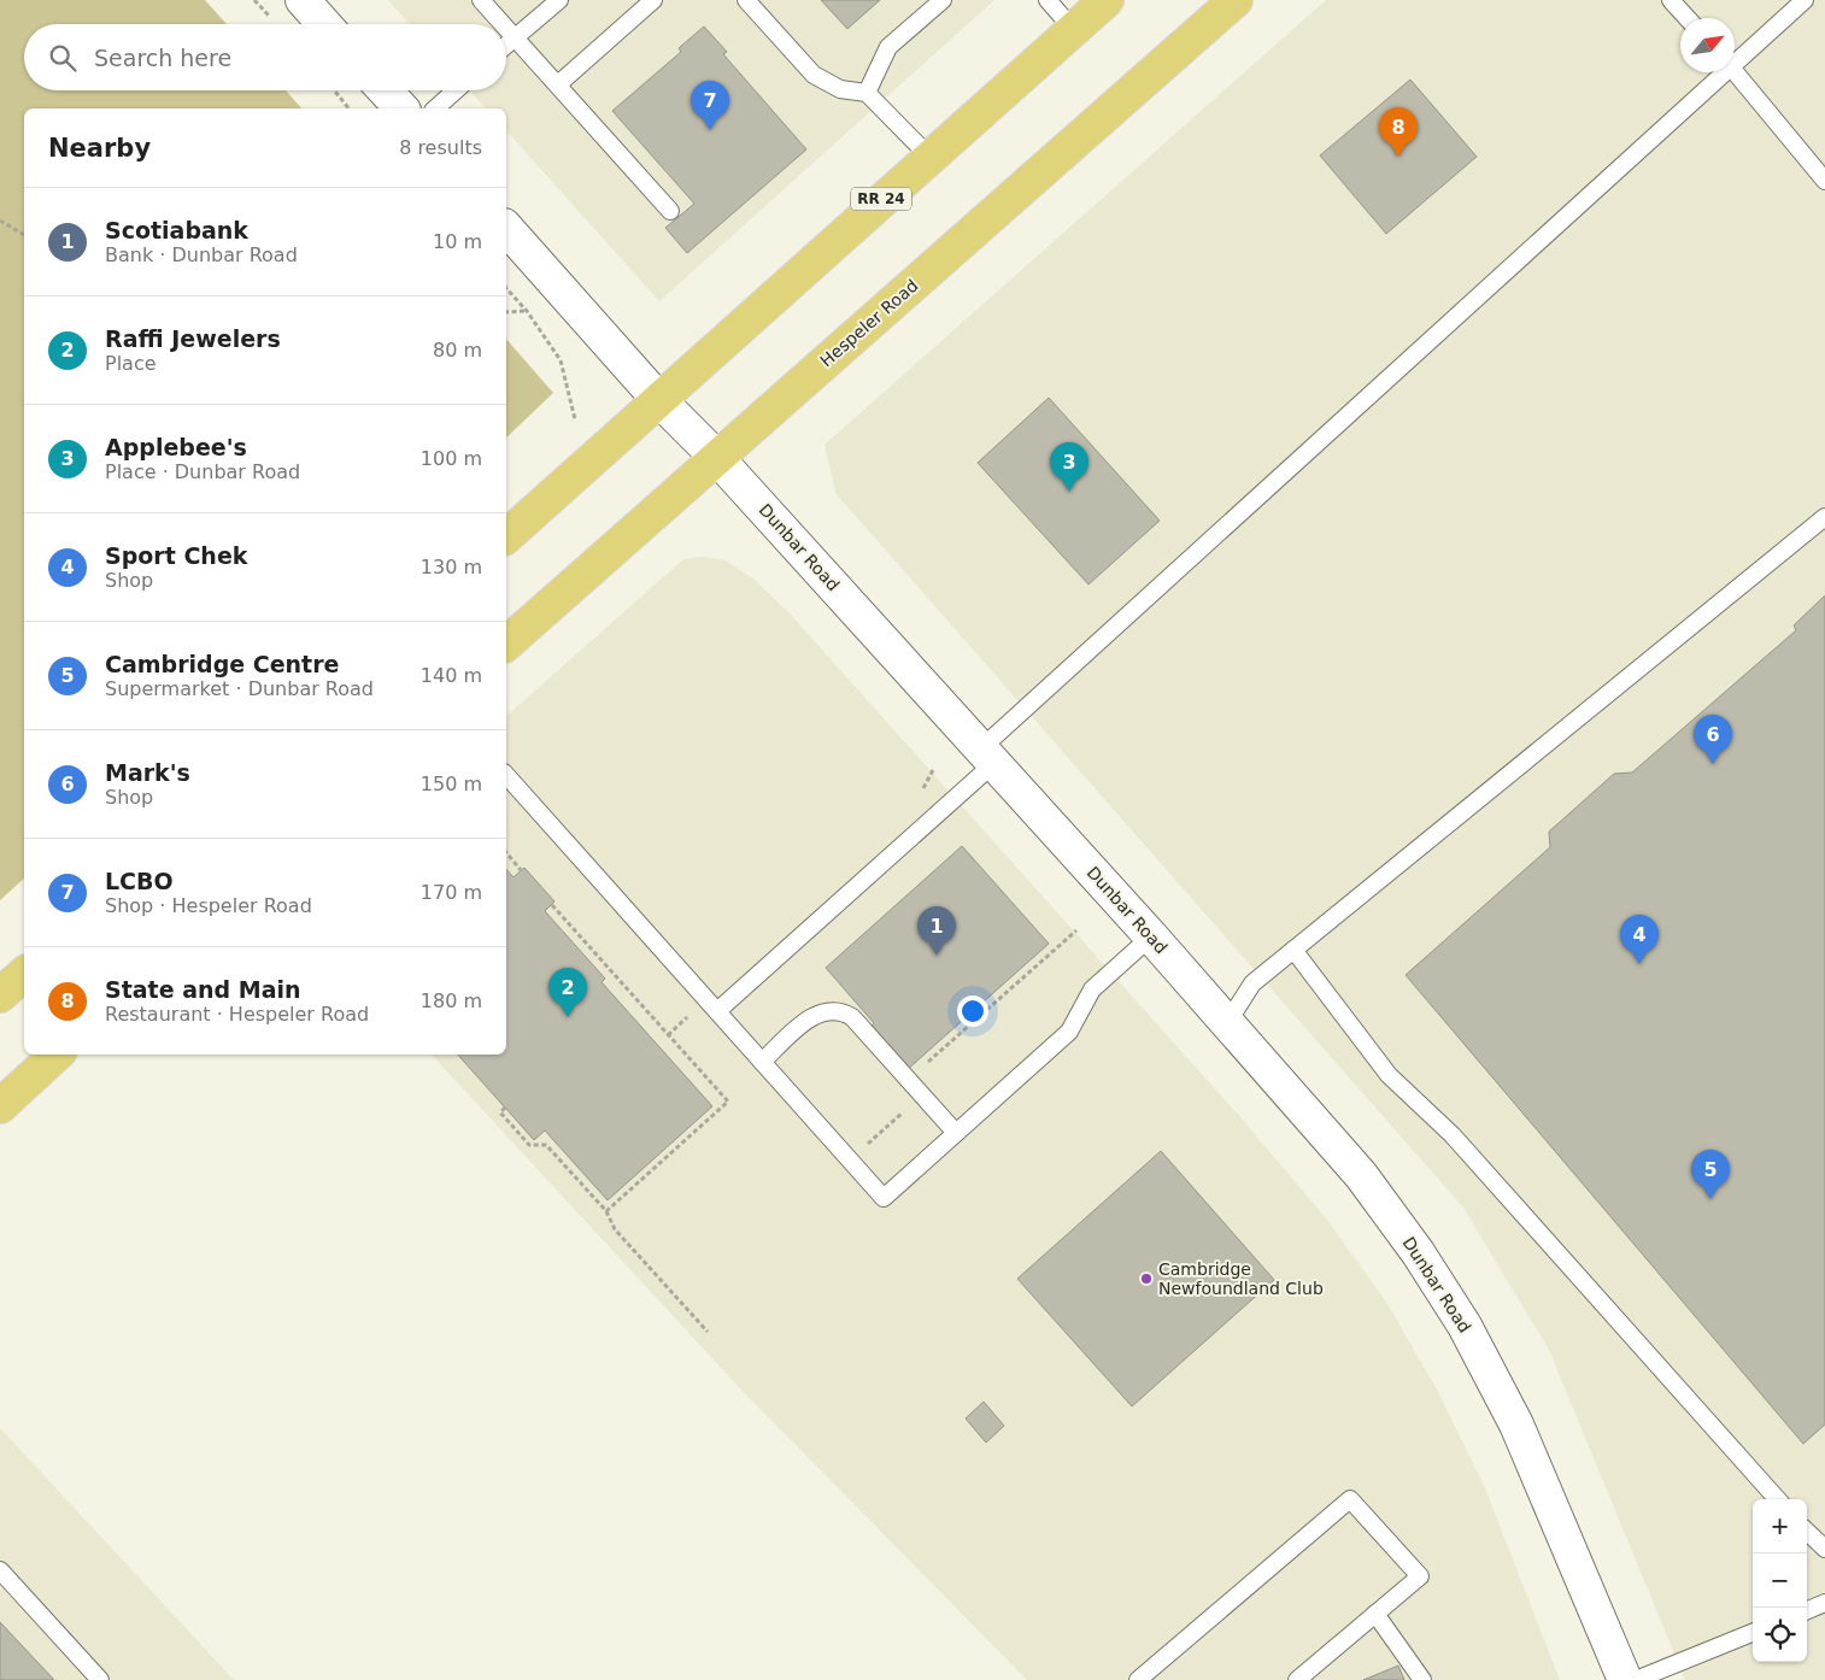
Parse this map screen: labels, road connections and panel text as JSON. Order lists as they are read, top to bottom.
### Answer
{
  "streets": {
    "main road": ["RR 24", "Hespeler Road"],
    "street": ["Dunbar Road"]
  },
  "crossings": [
    ["RR 24", "Dunbar Road"],
    ["Hespeler Road", "Dunbar Road"]
  ],
  "places": ["Cambridge Newfoundland Club"],
  "north": "top right",
  "page": {
    "search": "Search here",
    "pins": [
      "7",
      "8",
      "3",
      "6",
      "1",
      "4",
      "2",
      "5"
    ],
    "heading": ["Nearby", "8 results"],
    "list": [
      {
        "mark": "1",
        "name": "Scotiabank",
        "note": "Bank · Dunbar Road",
        "value": "10 m"
      },
      {
        "mark": "2",
        "name": "Raffi Jewelers",
        "note": "Place",
        "value": "80 m"
      },
      {
        "mark": "3",
        "name": "Applebee's",
        "note": "Place · Dunbar Road",
        "value": "100 m"
      },
      {
        "mark": "4",
        "name": "Sport Chek",
        "note": "Shop",
        "value": "130 m"
      },
      {
        "mark": "5",
        "name": "Cambridge Centre",
        "note": "Supermarket · Dunbar Road",
        "value": "140 m"
      },
      {
        "mark": "6",
        "name": "Mark's",
        "note": "Shop",
        "value": "150 m"
      },
      {
        "mark": "7",
        "name": "LCBO",
        "note": "Shop · Hespeler Road",
        "value": "170 m"
      },
      {
        "mark": "8",
        "name": "State and Main",
        "note": "Restaurant · Hespeler Road",
        "value": "180 m"
      }
    ],
    "map_buttons": ["+", "−"]
  }
}
